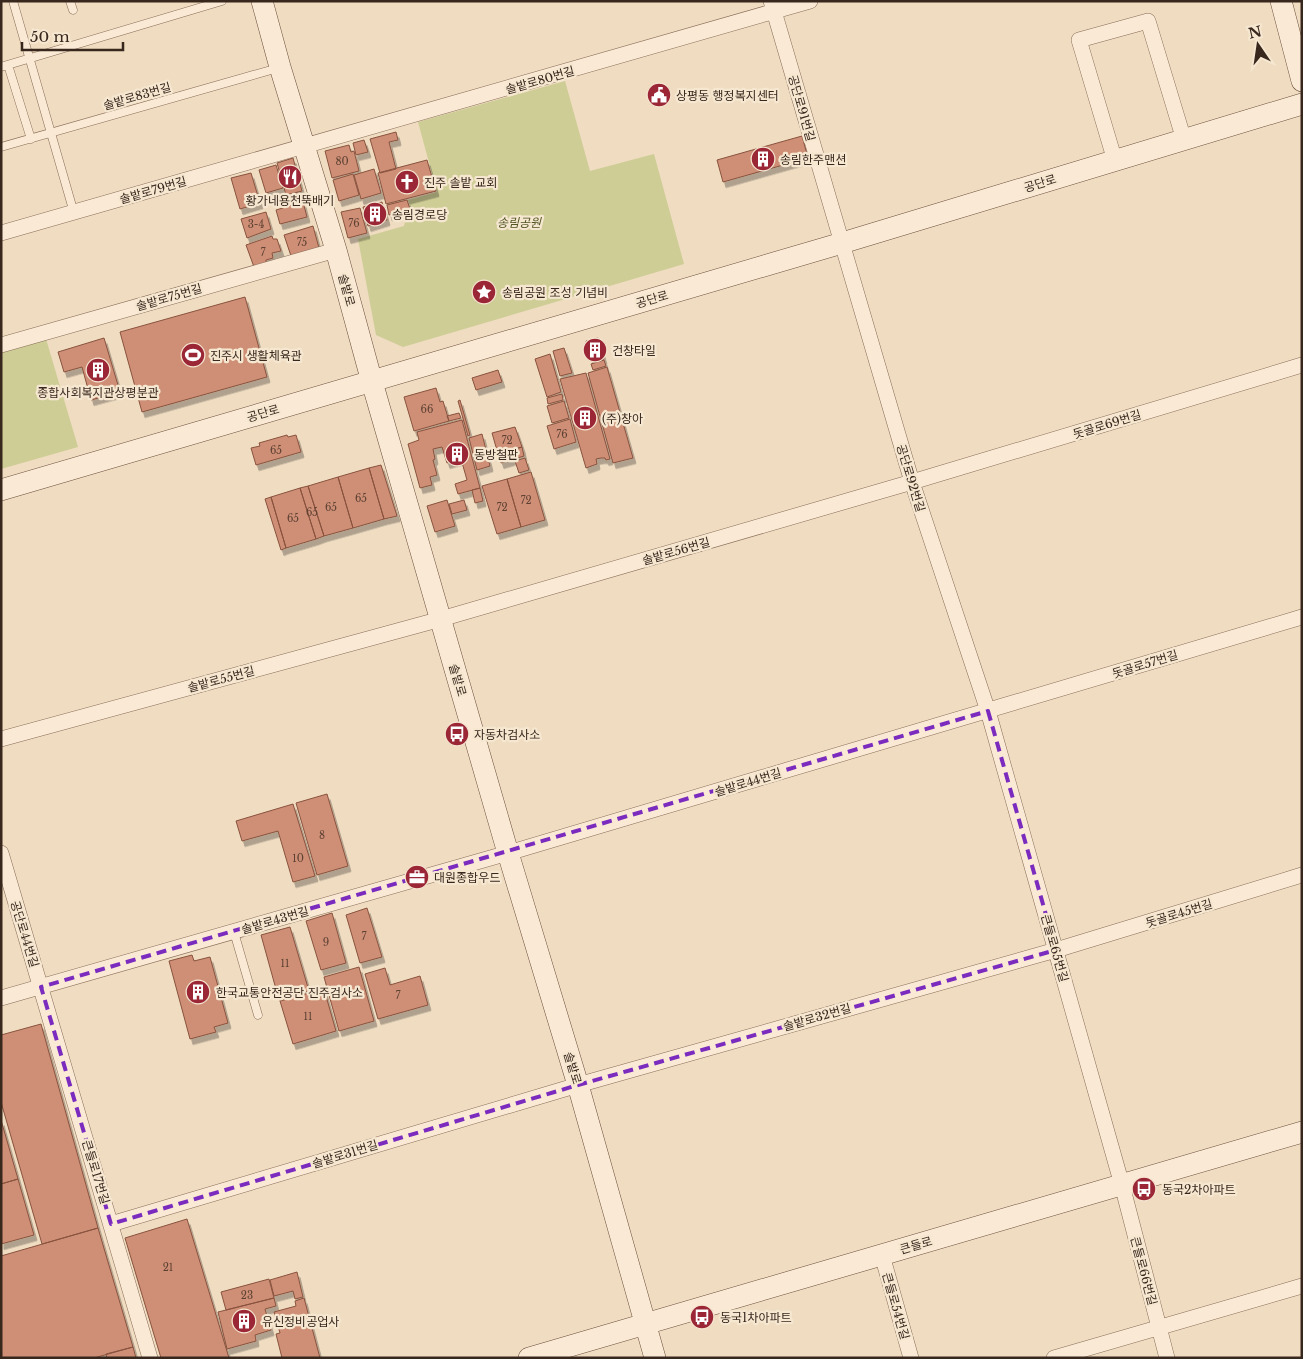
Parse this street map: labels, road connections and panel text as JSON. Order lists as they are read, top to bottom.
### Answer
{
  "streets": {
    "street": [
      "솔밭로80번길",
      "공단로91번길",
      "공단로",
      "솔밭로79번길",
      "솔밭로",
      "솔밭로75번길",
      "돗골로69번길",
      "공단로92번길",
      "솔밭로56번길",
      "돗골로57번길",
      "솔밭로55번길",
      "솔밭로44번길",
      "돗골로45번길",
      "솔밭로43번길",
      "공단로44번길",
      "큰들로65번길",
      "솔밭로32번길",
      "솔밭로31번길",
      "큰들로17번길",
      "큰들로",
      "큰들로66번길",
      "큰들로54번길"
    ],
    "lane": ["솔밭로83번길"]
  },
  "crossings": [
    ["솔밭로80번길", "공단로91번길"],
    ["솔밭로80번길", "솔밭로79번길"],
    ["솔밭로80번길", "솔밭로"],
    ["솔밭로83번길", "솔밭로"],
    ["공단로91번길", "공단로"],
    ["공단로91번길", "공단로92번길"],
    ["공단로", "솔밭로"],
    ["공단로", "공단로92번길"],
    ["솔밭로79번길", "솔밭로"],
    ["솔밭로", "솔밭로75번길"],
    ["솔밭로", "솔밭로56번길"],
    ["솔밭로", "솔밭로55번길"],
    ["솔밭로", "솔밭로44번길"],
    ["솔밭로", "솔밭로43번길"],
    ["솔밭로", "솔밭로32번길"],
    ["솔밭로", "솔밭로31번길"],
    ["솔밭로", "큰들로"],
    ["돗골로69번길", "공단로92번길"],
    ["돗골로69번길", "솔밭로56번길"],
    ["공단로92번길", "솔밭로56번길"],
    ["공단로92번길", "돗골로57번길"],
    ["공단로92번길", "솔밭로44번길"],
    ["공단로92번길", "큰들로65번길"],
    ["솔밭로56번길", "솔밭로55번길"],
    ["돗골로57번길", "솔밭로44번길"],
    ["돗골로57번길", "큰들로65번길"],
    ["솔밭로44번길", "솔밭로43번길"],
    ["솔밭로44번길", "큰들로65번길"],
    ["돗골로45번길", "큰들로65번길"],
    ["돗골로45번길", "솔밭로32번길"],
    ["솔밭로43번길", "공단로44번길"],
    ["솔밭로43번길", "큰들로17번길"],
    ["공단로44번길", "큰들로17번길"],
    ["큰들로65번길", "솔밭로32번길"],
    ["큰들로65번길", "큰들로"],
    ["큰들로65번길", "큰들로66번길"],
    ["솔밭로32번길", "솔밭로31번길"],
    ["솔밭로31번길", "큰들로17번길"],
    ["큰들로", "큰들로66번길"],
    ["큰들로", "큰들로54번길"]
  ],
  "parks": ["송림공원"],
  "places": {
    "public building": ["상평동 행정복지센터"],
    "building": [
      "송림한주맨션",
      "송림경로당",
      "건창타일",
      "종합사회복지관상평분관",
      "(주)창아",
      "동방철판",
      "한국교통안전공단 진주검사소",
      "유신정비공업사"
    ],
    "restaurant": ["황가네용천뚝배기"],
    "church": ["진주 솔밭 교회"],
    "place": ["송림공원 조성 기념비"],
    "sports": ["진주시 생활체육관"],
    "bus stop": ["자동차검사소", "동국2차아파트", "동국1차아파트"],
    "office": ["대원종합우드"]
  },
  "house_numbers": [
    "80",
    "76",
    "3-4",
    "75",
    "7",
    "66",
    "76",
    "72",
    "65",
    "65",
    "72",
    "65",
    "72",
    "65",
    "65",
    "8",
    "10",
    "7",
    "9",
    "11",
    "7",
    "11",
    "21",
    "23"
  ],
  "scale_bar": "50 m",
  "north": "top"
}
